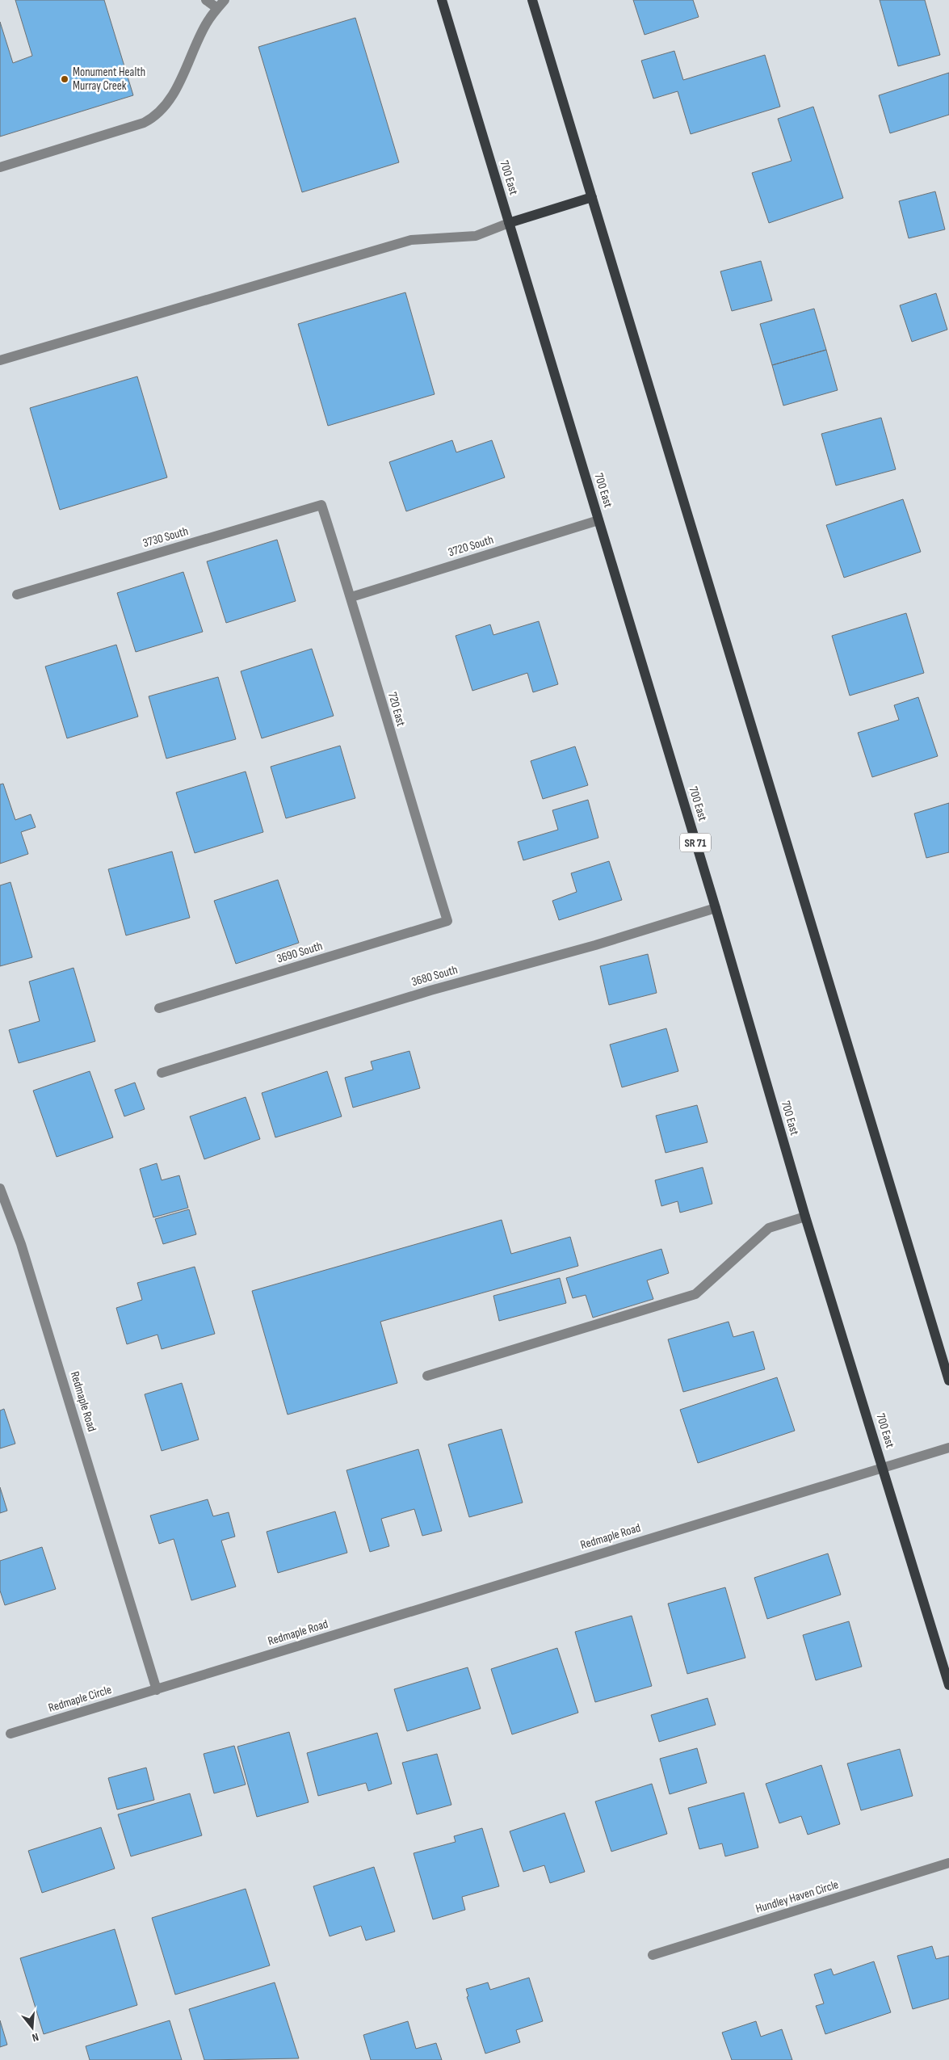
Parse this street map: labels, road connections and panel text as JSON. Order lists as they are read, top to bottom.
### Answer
{
  "streets": {
    "main road": ["700 East", "SR 71"],
    "street": [
      "3730 South",
      "3720 South",
      "720 East",
      "3690 South",
      "3680 South",
      "Redmaple Road",
      "Redmaple Circle",
      "Hundley Haven Circle"
    ]
  },
  "crossings": [
    ["700 East", "3720 South"],
    ["700 East", "3680 South"],
    ["700 East", "Redmaple Road"],
    ["3730 South", "720 East"],
    ["3720 South", "720 East"],
    ["720 East", "3690 South"],
    ["Redmaple Road", "Redmaple Circle"]
  ],
  "places": ["Monument Health Murray Creek"],
  "north": "bottom"
}
